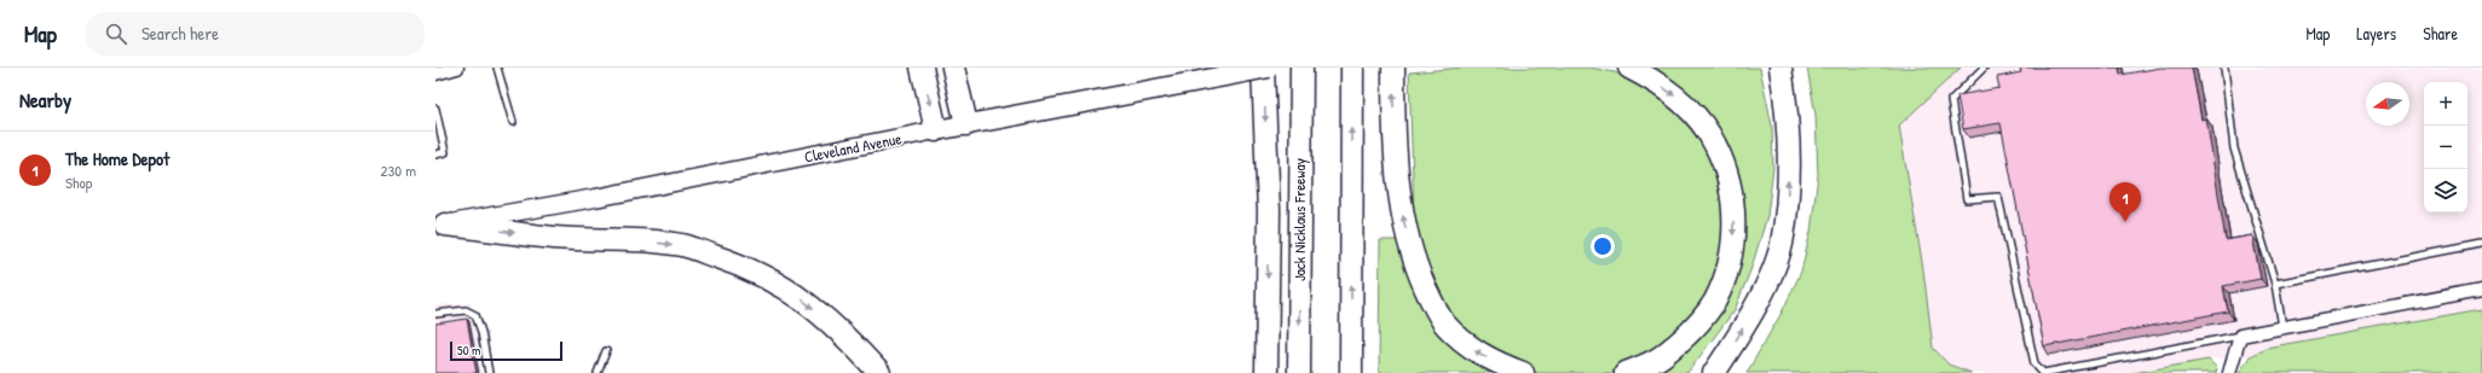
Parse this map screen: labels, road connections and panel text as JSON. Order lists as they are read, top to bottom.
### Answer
{
  "streets": {
    "highway": ["Jack Nicklaus Freeway"],
    "main road": ["Cleveland Avenue"]
  },
  "scale_bar": "50 m",
  "north": "left",
  "page": {
    "header": "Map",
    "search": "Search here",
    "nav": ["Map", "Layers", "Share"],
    "heading": "Nearby",
    "map_buttons": ["+", "−"],
    "list": [
      {
        "mark": "1",
        "name": "The Home Depot",
        "note": "Shop",
        "value": "230 m"
      }
    ],
    "pins": "1",
    "scale": "50 m"
  }
}
